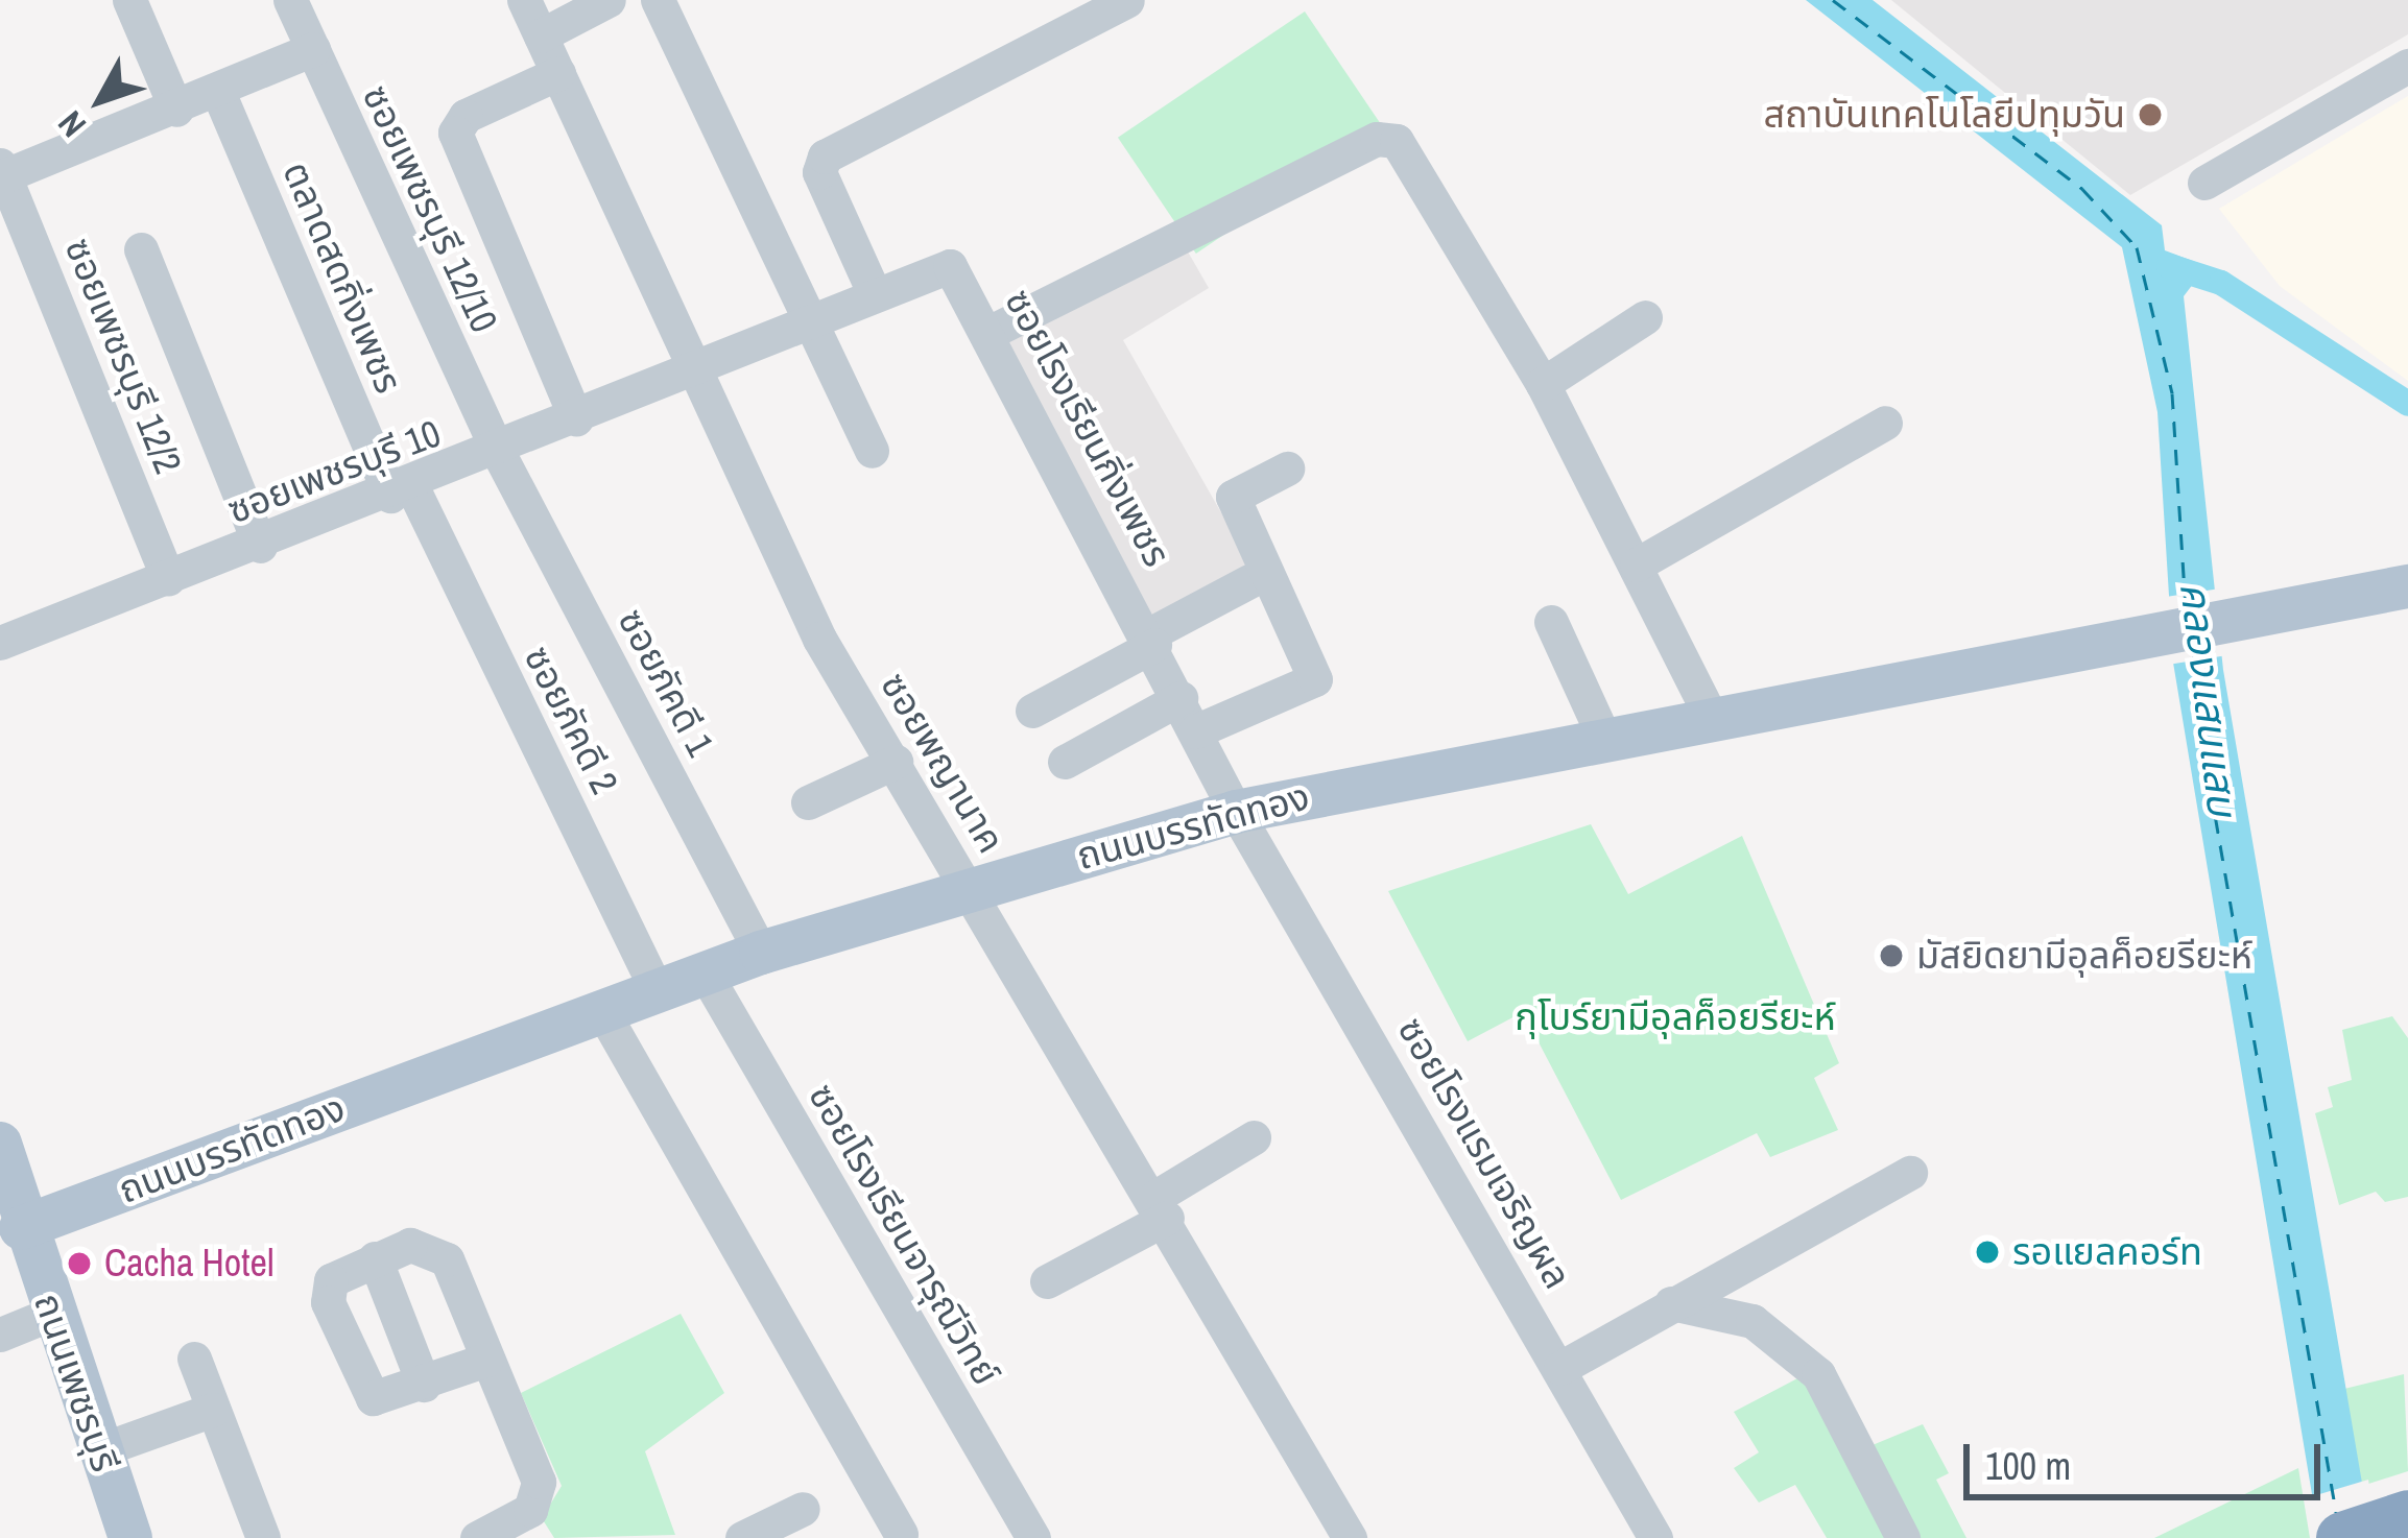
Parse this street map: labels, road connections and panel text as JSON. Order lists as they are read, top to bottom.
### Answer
{
  "streets": {
    "main road": ["ถนนบรรทัดทอง", "ถนนเพชรบุรี"],
    "street": [
      "ซอยเพชรบุรี 12/10",
      "ตลาดสดกิ่งเพชร",
      "ซอยเพชรบุรี 12/2",
      "ซอยโรงเรียนกิ่งเพชร",
      "ซอยเพชรบุรี 10",
      "ซอยภัคดี 1",
      "ซอยภัคดี 2",
      "ซอยพญานาค",
      "ซอยโรงแรมเจริญผล",
      "ซอยโรงเรียนจารุณีวิทย์"
    ]
  },
  "crossings": [
    ["ซอยเพชรบุรี 12/10", "ซอยเพชรบุรี 10"],
    ["ซอยเพชรบุรี 12/10", "ซอยภัคดี 1"],
    ["ตลาดสดกิ่งเพชร", "ซอยเพชรบุรี 10"],
    ["ตลาดสดกิ่งเพชร", "ซอยภัคดี 2"],
    ["ซอยเพชรบุรี 12/2", "ซอยเพชรบุรี 10"],
    ["ซอยโรงเรียนกิ่งเพชร", "ซอยเพชรบุรี 10"],
    ["ซอยโรงเรียนกิ่งเพชร", "ซอยพญานาค"],
    ["ซอยโรงเรียนกิ่งเพชร", "ถนนบรรทัดทอง"],
    ["ซอยโรงเรียนกิ่งเพชร", "ซอยโรงแรมเจริญผล"],
    ["ซอยเพชรบุรี 10", "ซอยภัคดี 1"],
    ["ซอยเพชรบุรี 10", "ซอยภัคดี 2"],
    ["ซอยเพชรบุรี 10", "ซอยพญานาค"],
    ["ซอยภัคดี 1", "ถนนบรรทัดทอง"],
    ["ซอยภัคดี 2", "ถนนบรรทัดทอง"],
    ["ซอยพญานาค", "ถนนบรรทัดทอง"],
    ["ถนนบรรทัดทอง", "ซอยโรงแรมเจริญผล"],
    ["ถนนบรรทัดทอง", "ซอยโรงเรียนจารุณีวิทย์"],
    ["ถนนบรรทัดทอง", "ถนนเพชรบุรี"]
  ],
  "water": ["คลองแสนแสบ"],
  "parks": ["กุโบร์ยามีอุลค็อยรียะห์"],
  "places": [
    "สถาบันเทคโนโลยีปทุมวัน",
    "มัสยิดยามีอุลค็อยรียะห์",
    "รอแยลคอร์ท",
    "Cacha Hotel"
  ],
  "scale_bar": "100 m",
  "north": "bottom left"
}
